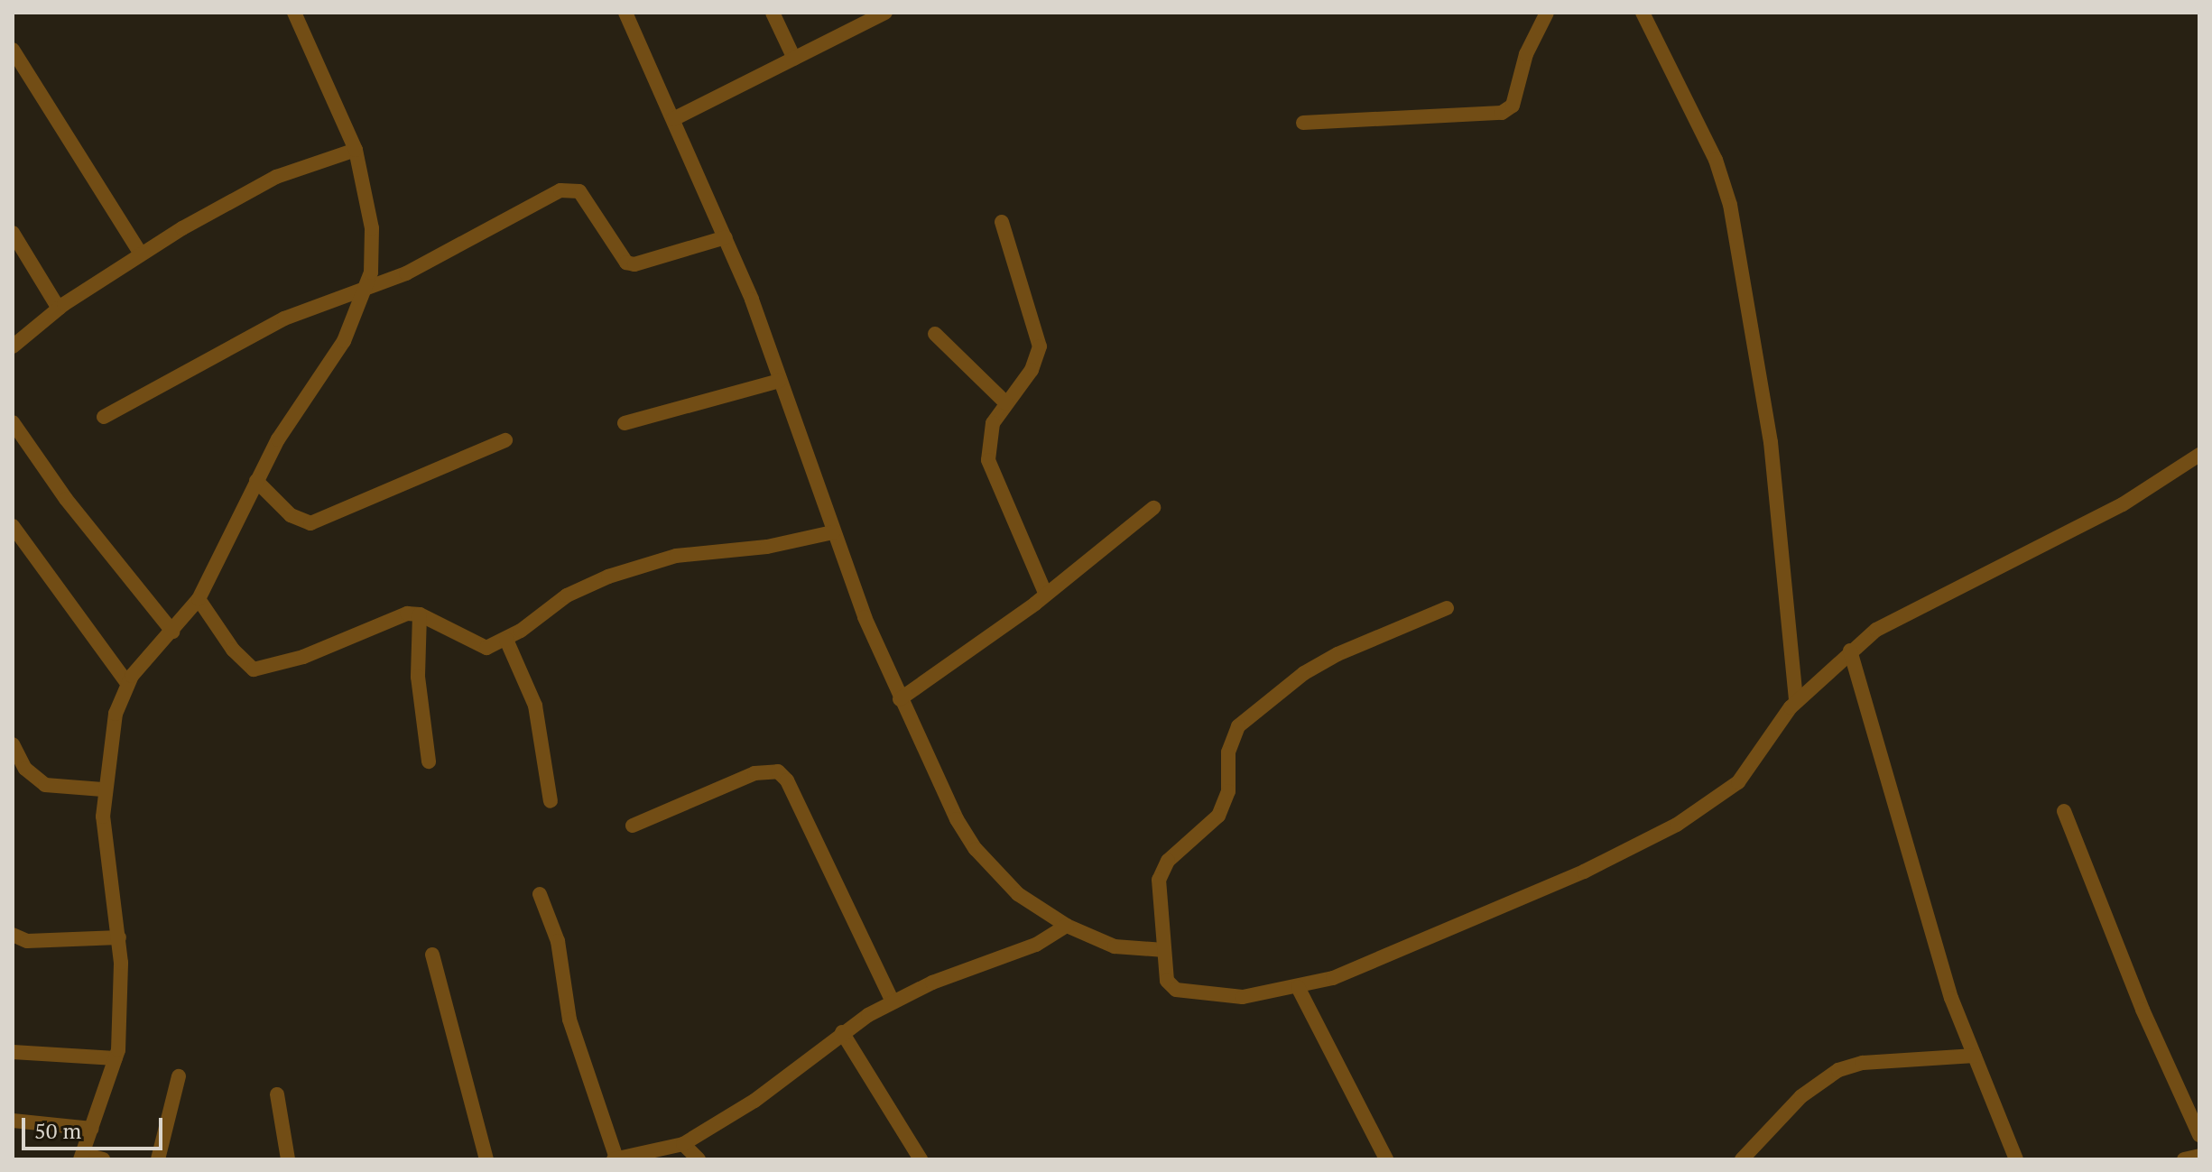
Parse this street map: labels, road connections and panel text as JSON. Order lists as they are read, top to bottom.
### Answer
{
  "scale_bar": "50 m"
}
